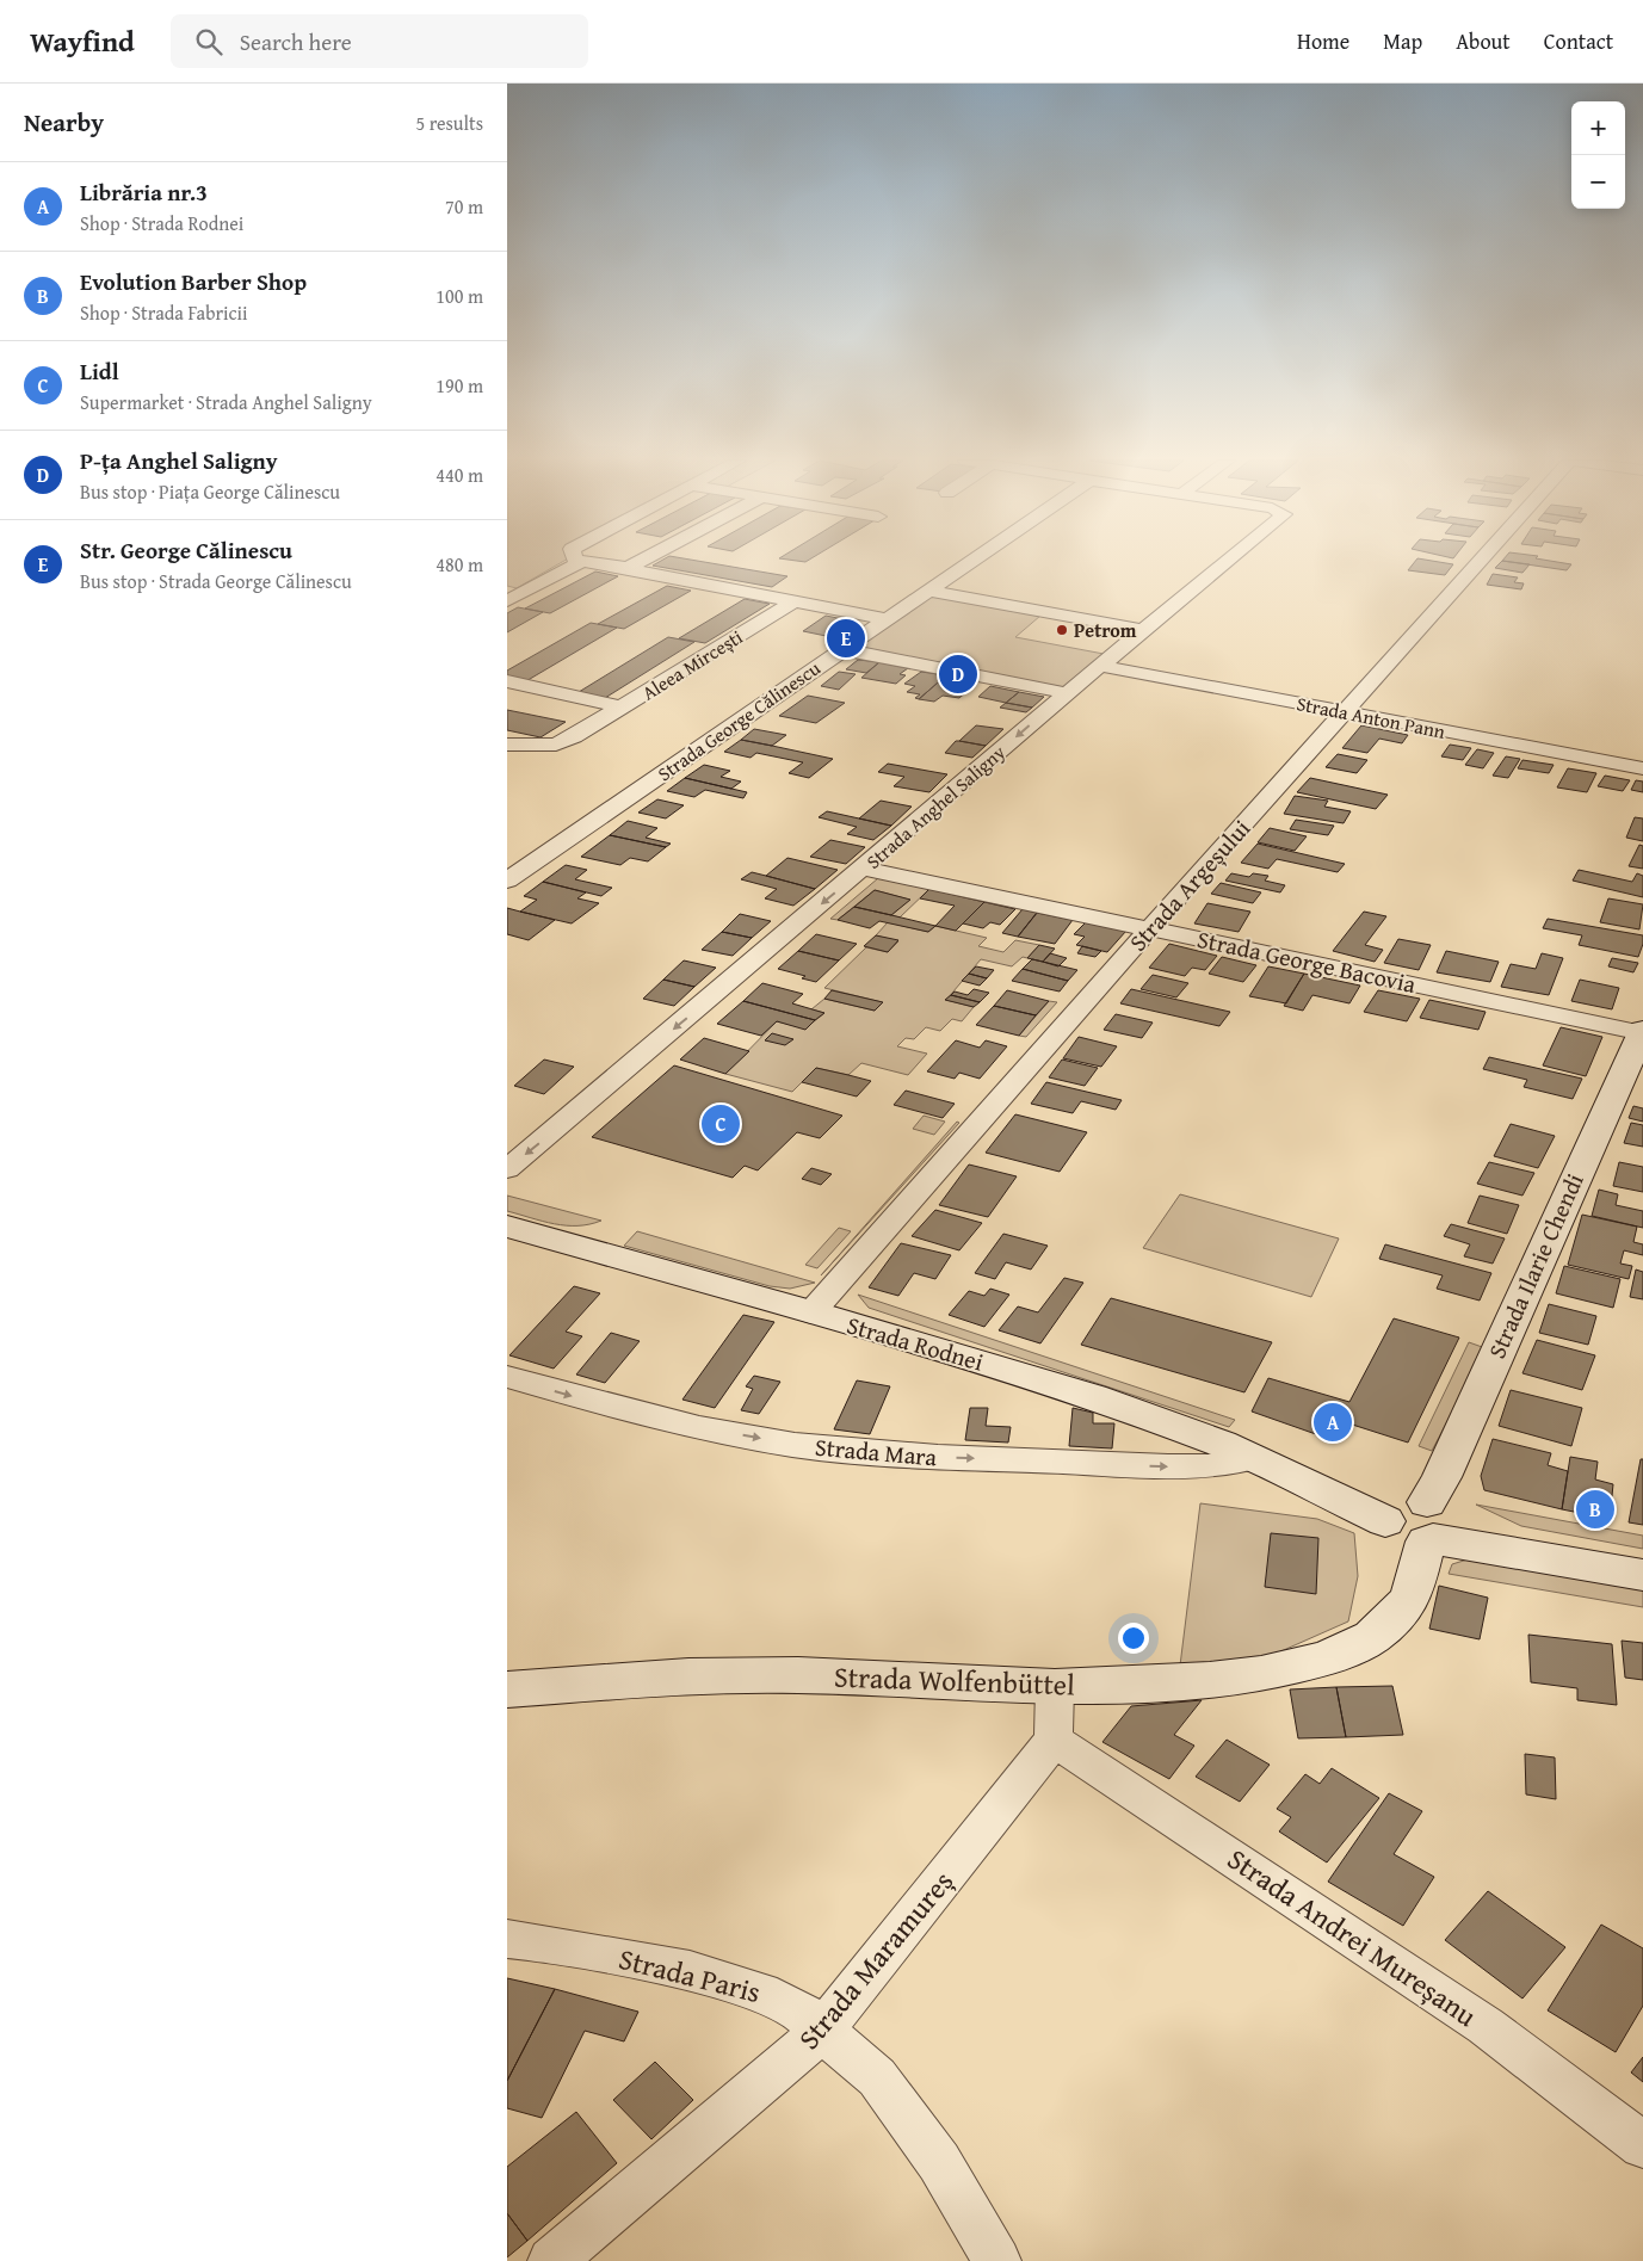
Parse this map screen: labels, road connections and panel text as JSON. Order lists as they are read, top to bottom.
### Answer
{
  "streets": {
    "main road": ["Strada Ilarie Chendi", "Strada Rodnei", "Strada Wolfenbüttel"],
    "street": [
      "Aleea Mircești",
      "Strada Anton Pann",
      "Strada George Călinescu",
      "Strada Anghel Saligny",
      "Strada Argeșului",
      "Strada George Bacovia",
      "Strada Mara",
      "Strada Andrei Mureșanu",
      "Strada Maramureș",
      "Strada Paris"
    ]
  },
  "crossings": [
    ["Strada Anton Pann", "Strada Anghel Saligny"],
    ["Strada Anton Pann", "Strada Argeșului"],
    ["Strada Anghel Saligny", "Strada George Bacovia"],
    ["Strada Argeșului", "Strada George Bacovia"],
    ["Strada Argeșului", "Strada Rodnei"],
    ["Strada George Bacovia", "Strada Ilarie Chendi"],
    ["Strada Ilarie Chendi", "Strada Rodnei"],
    ["Strada Ilarie Chendi", "Strada Wolfenbüttel"],
    ["Strada Rodnei", "Strada Mara"],
    ["Strada Rodnei", "Strada Wolfenbüttel"],
    ["Strada Andrei Mureșanu", "Strada Maramureș"],
    ["Strada Maramureș", "Strada Paris"]
  ],
  "one_way": ["Strada Anghel Saligny", "Strada Mara"],
  "places": ["Petrom"],
  "page": {
    "header": "Wayfind",
    "search": "Search here",
    "nav": [
      "Home",
      "Map",
      "About",
      "Contact"
    ],
    "heading": ["Nearby", "5 results"],
    "map_buttons": ["+", "−"],
    "list": [
      {
        "mark": "A",
        "name": "Librăria nr.3",
        "note": "Shop · Strada Rodnei",
        "value": "70 m"
      },
      {
        "mark": "B",
        "name": "Evolution Barber Shop",
        "note": "Shop · Strada Fabricii",
        "value": "100 m"
      },
      {
        "mark": "C",
        "name": "Lidl",
        "note": "Supermarket · Strada Anghel Saligny",
        "value": "190 m"
      },
      {
        "mark": "D",
        "name": "P-ța Anghel Saligny",
        "note": "Bus stop · Piața George Călinescu",
        "value": "440 m"
      },
      {
        "mark": "E",
        "name": "Str. George Călinescu",
        "note": "Bus stop · Strada George Călinescu",
        "value": "480 m"
      }
    ],
    "pins": [
      "E",
      "D",
      "C",
      "A",
      "B"
    ]
  }
}
